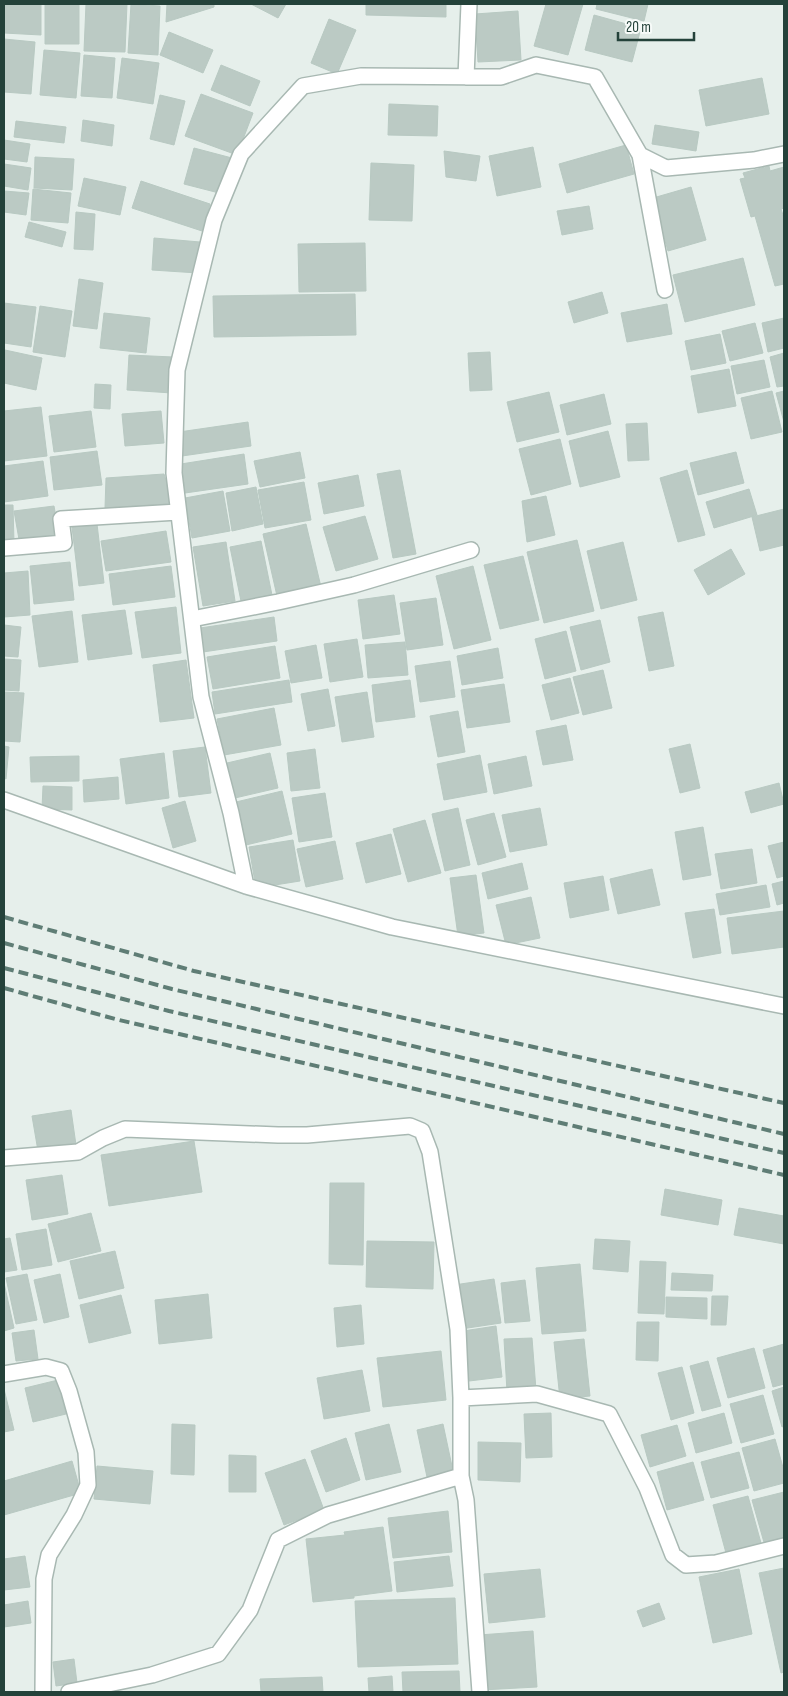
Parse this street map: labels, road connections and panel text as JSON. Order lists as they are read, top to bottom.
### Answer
{
  "scale_bar": "20 m"
}
